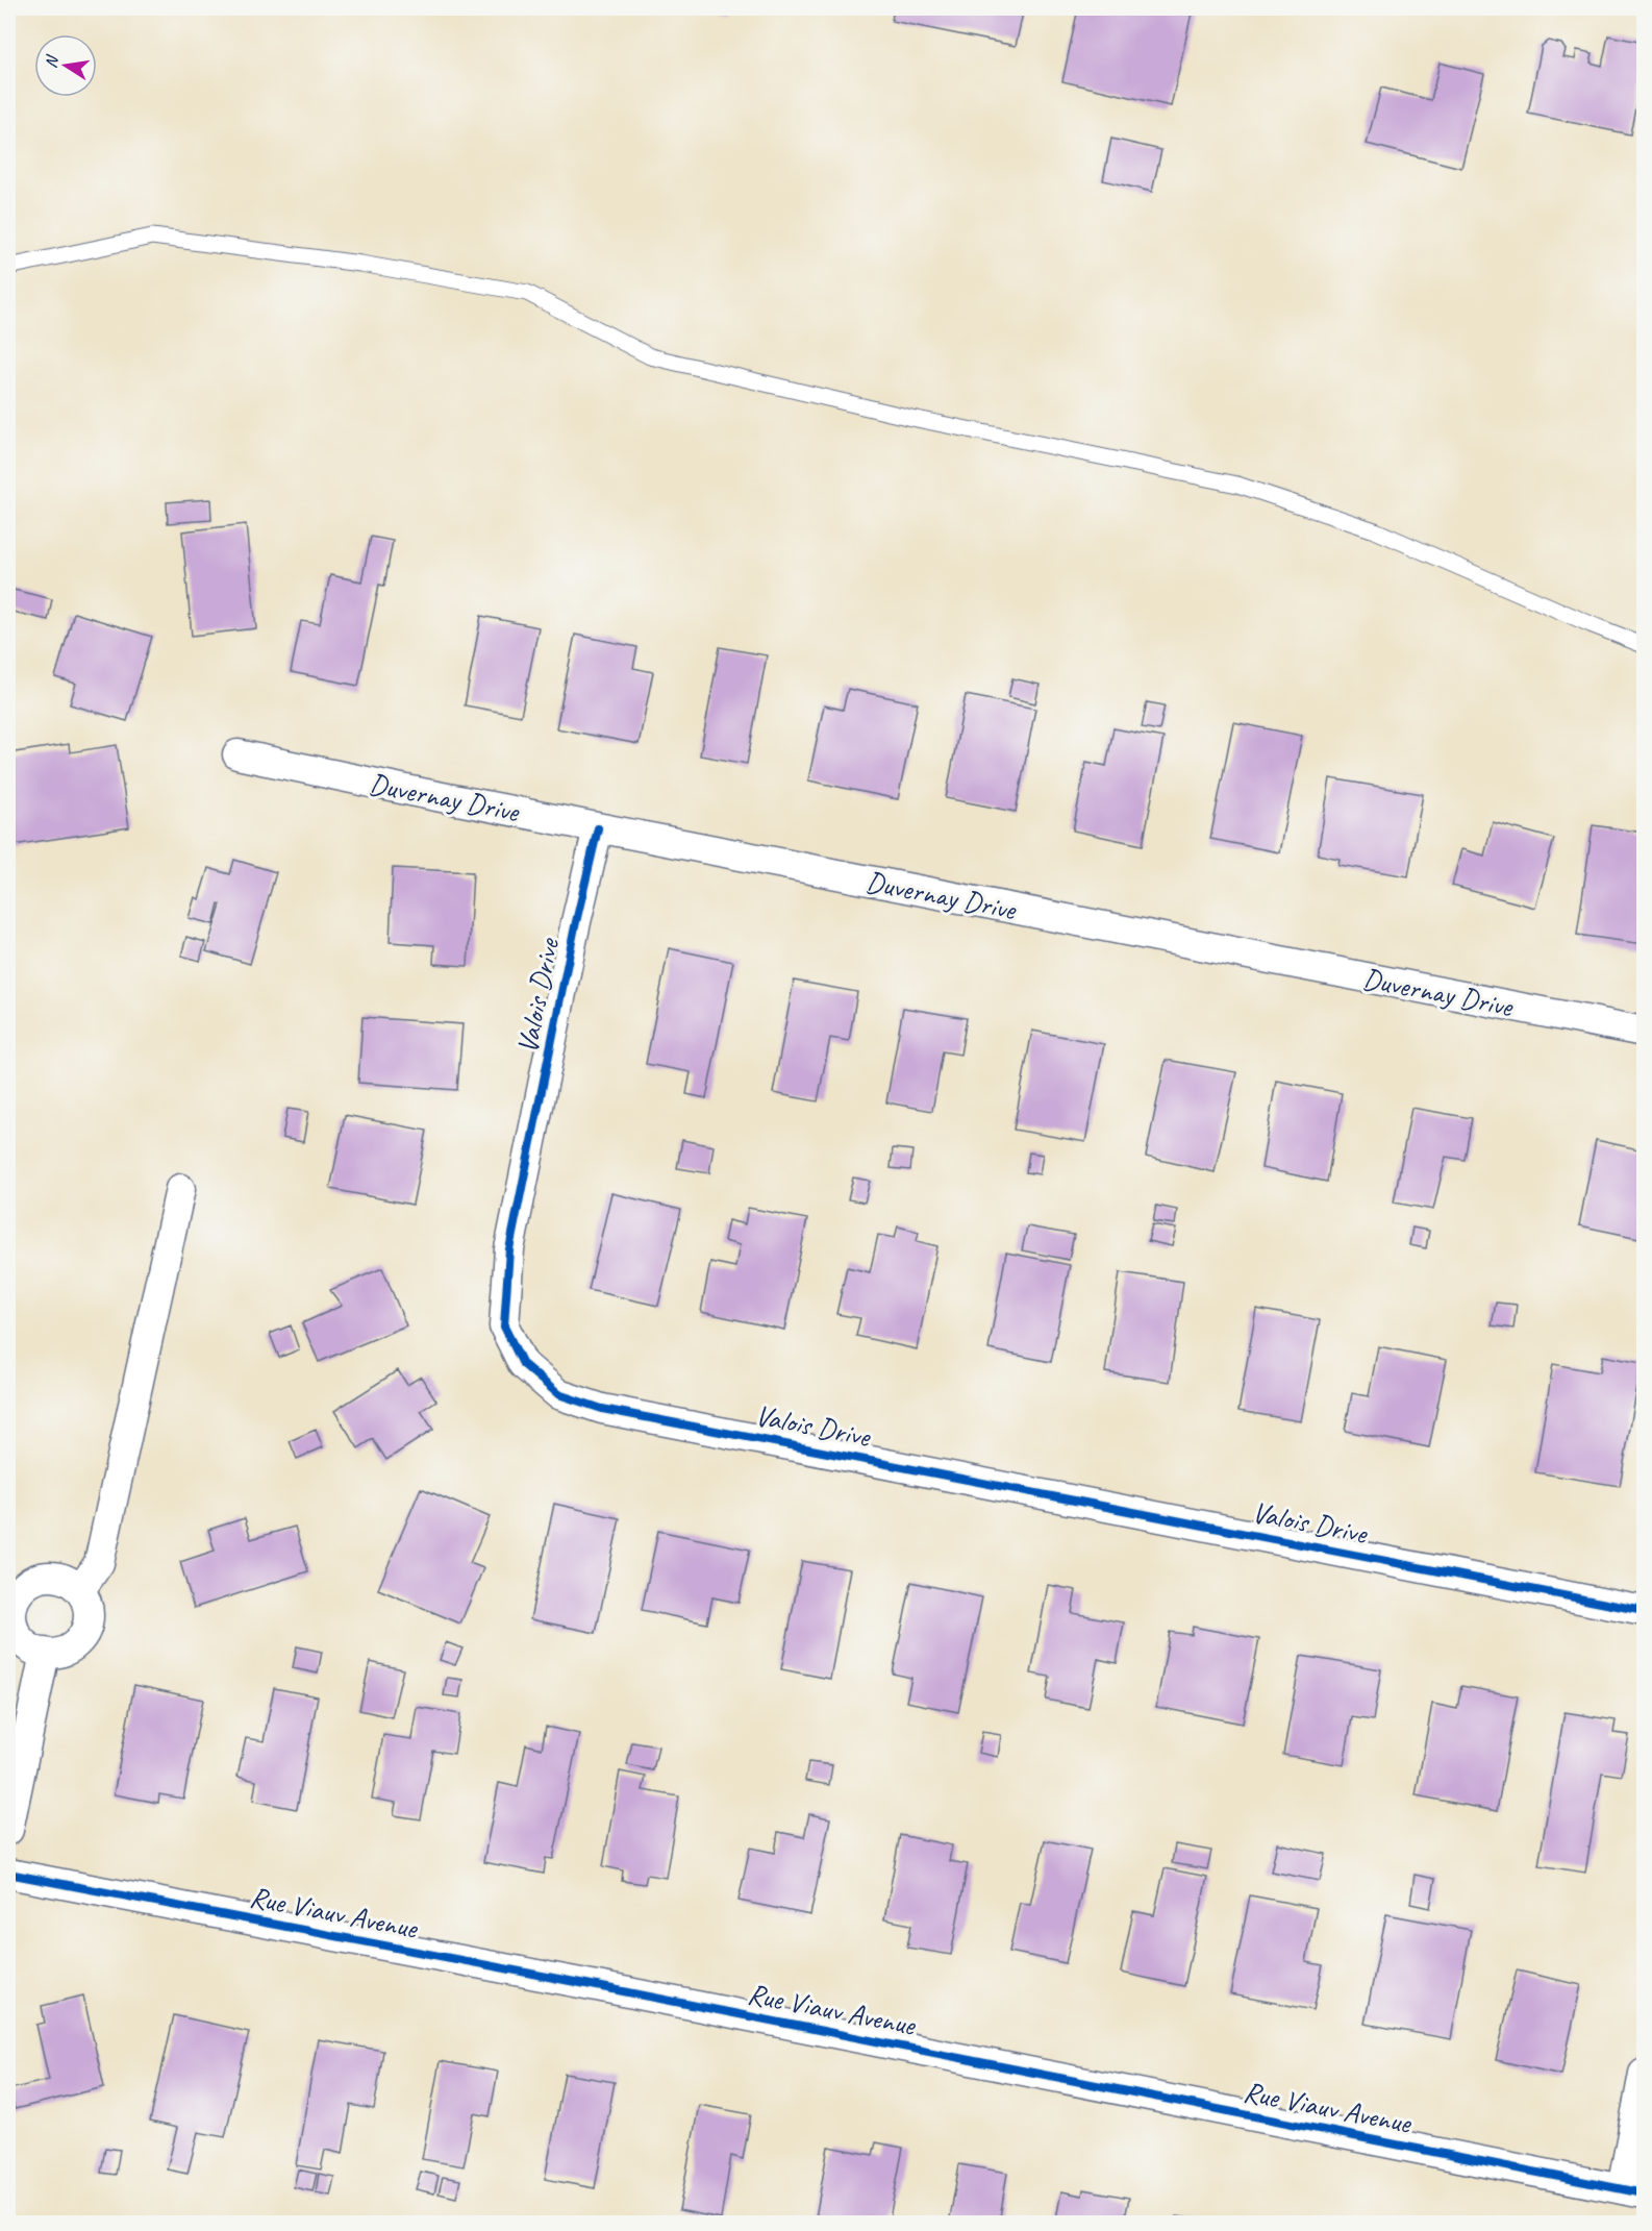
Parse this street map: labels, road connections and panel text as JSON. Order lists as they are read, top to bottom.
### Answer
{
  "streets": {
    "street": ["Duvernay Drive", "Valois Drive", "Rue Viauv Avenue"]
  },
  "crossings": [
    ["Duvernay Drive", "Valois Drive"]
  ],
  "north": "left"
}
